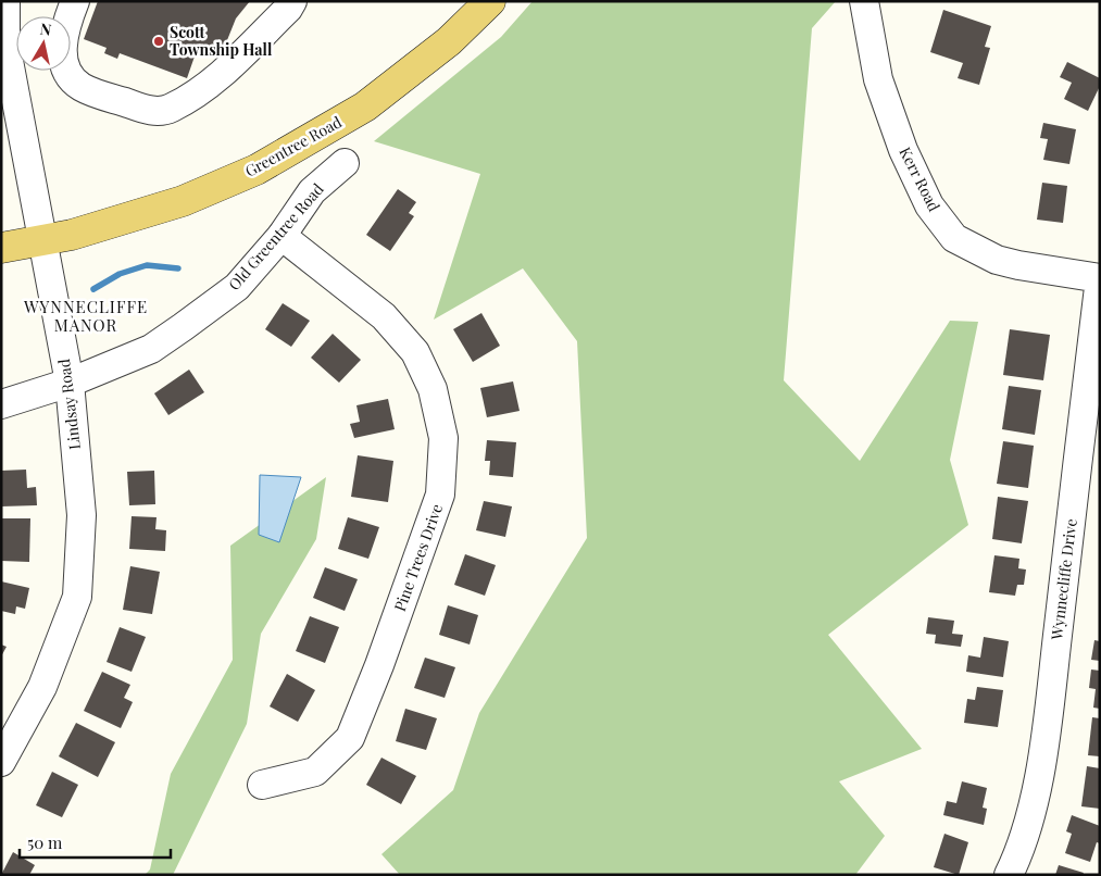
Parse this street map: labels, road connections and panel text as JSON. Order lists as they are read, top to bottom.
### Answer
{
  "streets": {
    "main road": ["Greentree Road"],
    "street": [
      "Kerr Road",
      "Old Greentree Road",
      "Lindsay Road",
      "Pine Trees Drive",
      "Wynnecliffe Drive"
    ]
  },
  "crossings": [
    ["Greentree Road", "Lindsay Road"],
    ["Kerr Road", "Wynnecliffe Drive"],
    ["Old Greentree Road", "Lindsay Road"],
    ["Old Greentree Road", "Pine Trees Drive"]
  ],
  "districts": ["WYNNECLIFFE MANOR"],
  "places": ["Scott Township Hall"],
  "scale_bar": "50 m",
  "north": "top"
}
